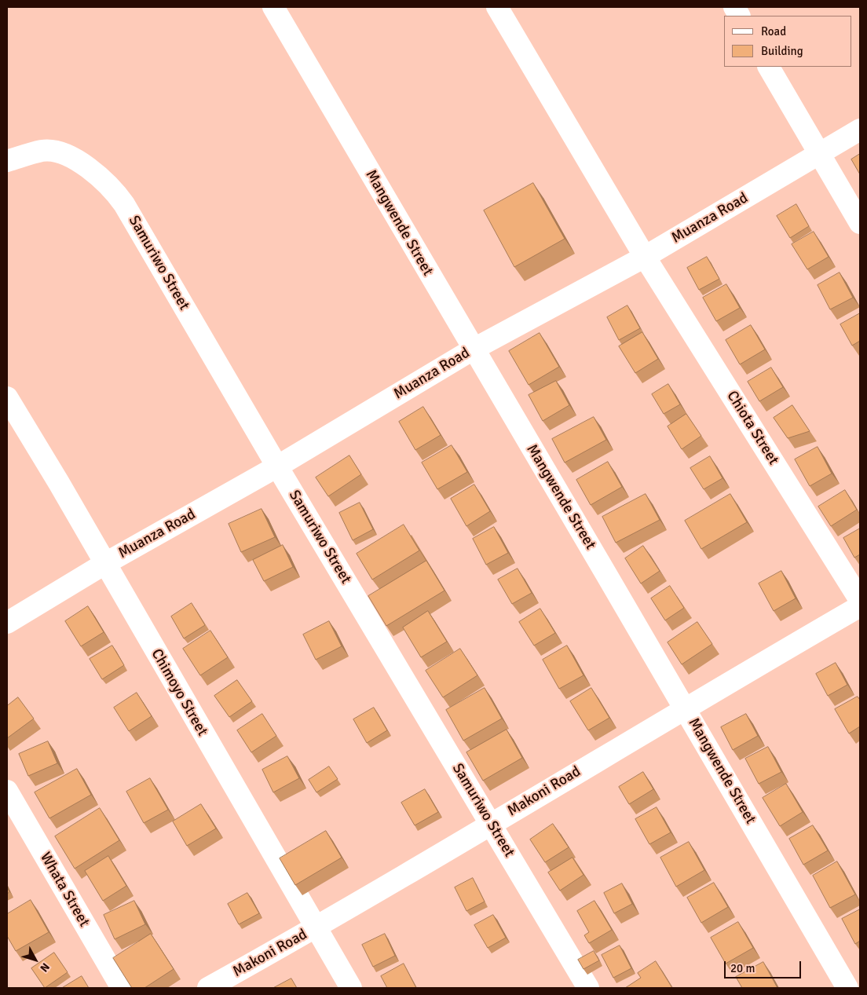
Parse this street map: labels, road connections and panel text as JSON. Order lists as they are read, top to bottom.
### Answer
{
  "streets": {
    "street": [
      "Muanza Road",
      "Mangwende Street",
      "Samuriwo Street",
      "Chiota Street",
      "Chimoyo Street",
      "Makoni Road",
      "Whata Street"
    ]
  },
  "crossings": [
    ["Muanza Road", "Mangwende Street"],
    ["Muanza Road", "Samuriwo Street"],
    ["Muanza Road", "Chiota Street"],
    ["Muanza Road", "Chimoyo Street"],
    ["Mangwende Street", "Makoni Road"],
    ["Samuriwo Street", "Makoni Road"],
    ["Chimoyo Street", "Makoni Road"]
  ],
  "legend": ["Road", "Building"],
  "scale_bar": "20 m",
  "north": "bottom right"
}
